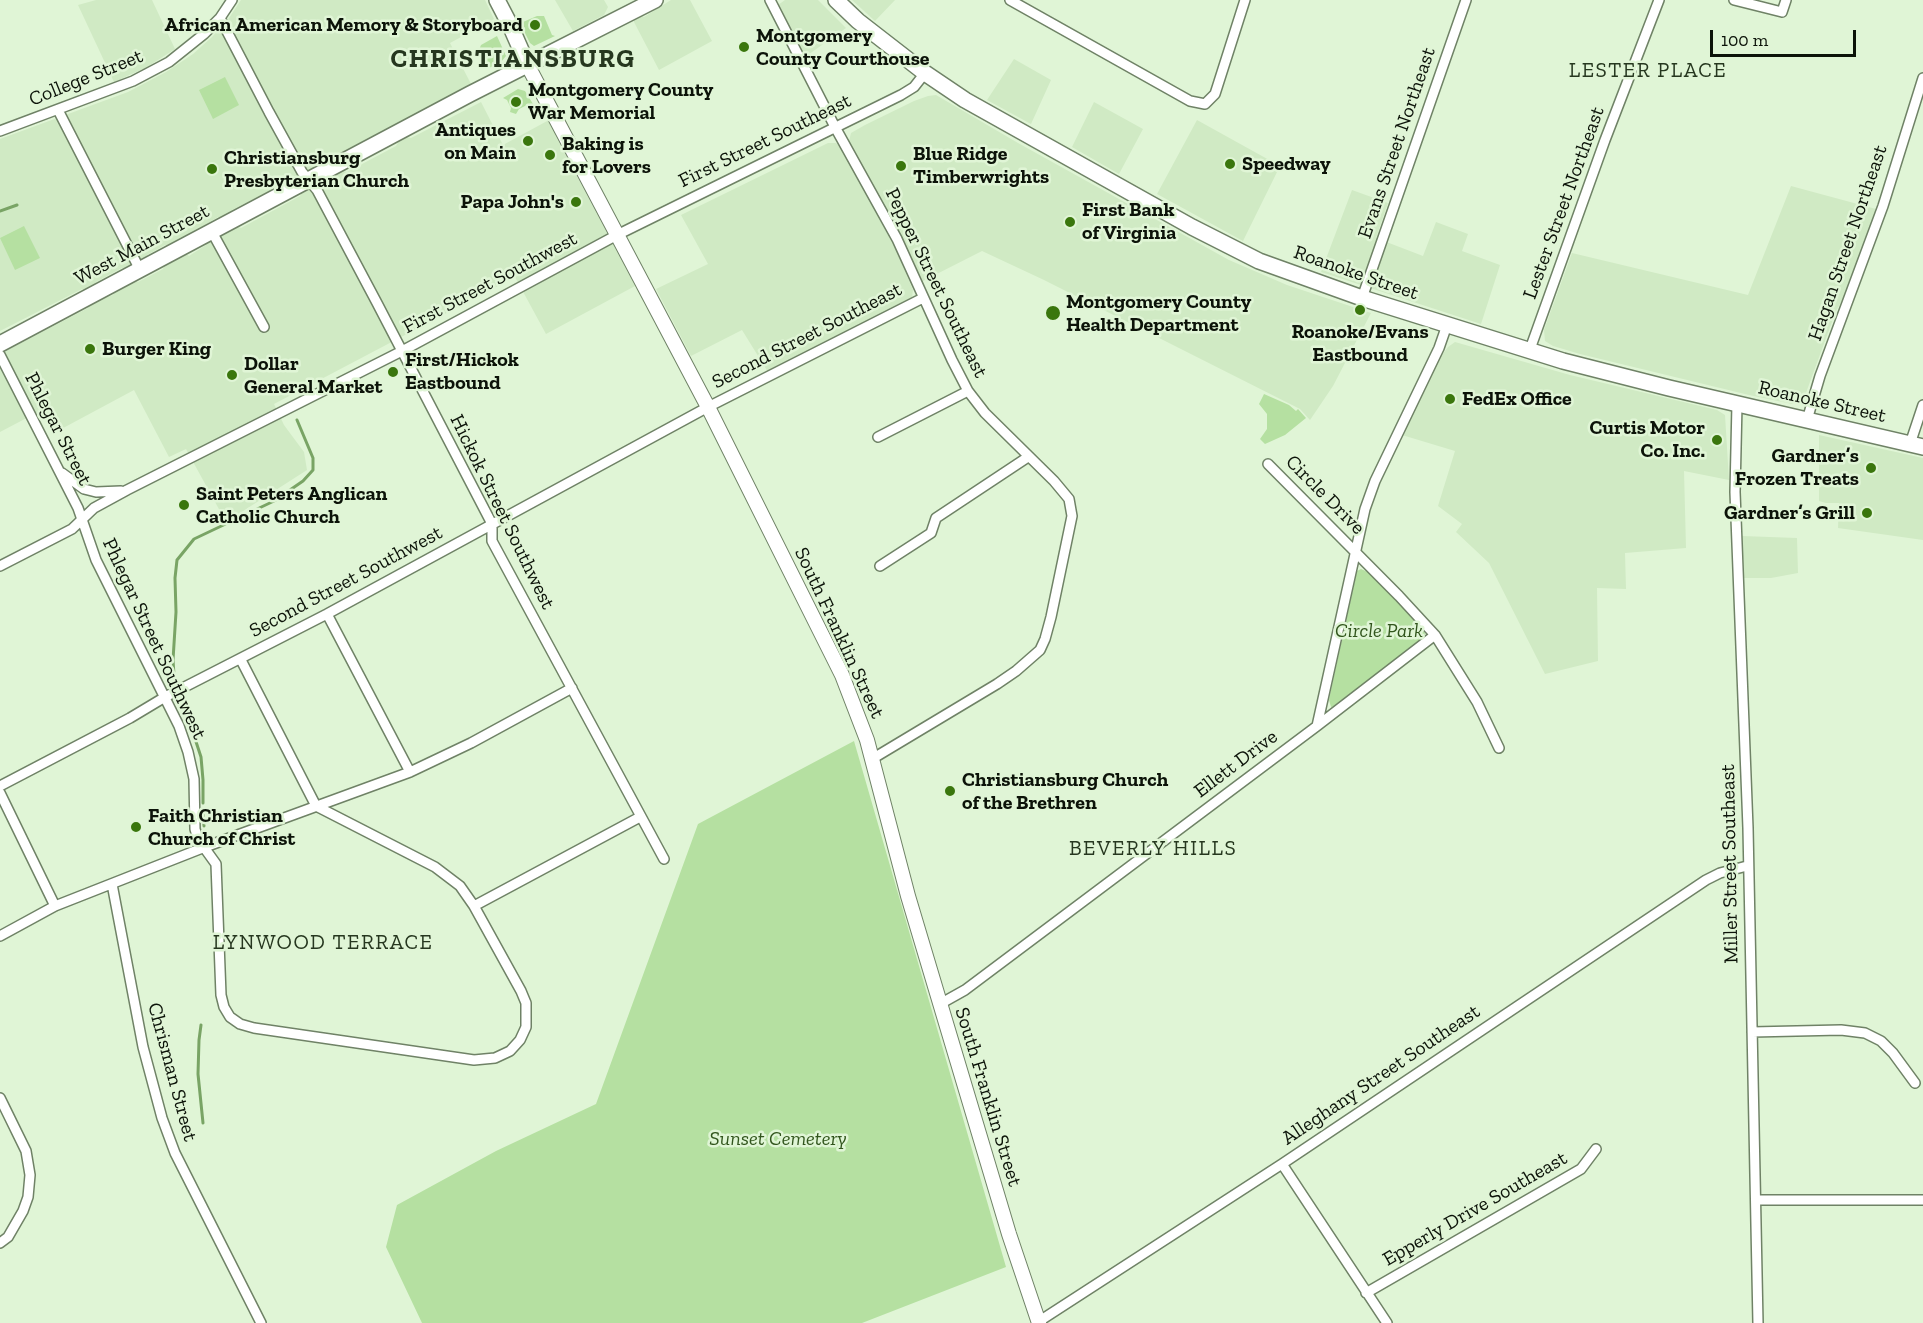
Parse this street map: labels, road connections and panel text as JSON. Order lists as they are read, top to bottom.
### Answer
{
  "streets": {
    "main road": ["West Main Street", "Roanoke Street", "South Franklin Street"],
    "street": [
      "College Street",
      "First Street Southeast",
      "Evans Street Northeast",
      "Lester Street Northeast",
      "Hagan Street Northeast",
      "First Street Southwest",
      "Pepper Street Southeast",
      "Second Street Southeast",
      "Phlegar Street",
      "Circle Drive",
      "Hickok Street Southwest",
      "Second Street Southwest",
      "Phlegar Street Southwest",
      "Ellett Drive",
      "Miller Street Southeast",
      "Chrisman Street",
      "Alleghany Street Southeast",
      "Epperly Drive Southeast"
    ]
  },
  "crossings": [
    ["College Street", "Hickok Street Southwest"],
    ["First Street Southeast", "Roanoke Street"],
    ["First Street Southeast", "First Street Southwest"],
    ["First Street Southeast", "Pepper Street Southeast"],
    ["First Street Southeast", "South Franklin Street"],
    ["Evans Street Northeast", "Roanoke Street"],
    ["Lester Street Northeast", "Roanoke Street"],
    ["Hagan Street Northeast", "Roanoke Street"],
    ["West Main Street", "Hickok Street Southwest"],
    ["West Main Street", "South Franklin Street"],
    ["Roanoke Street", "Miller Street Southeast"],
    ["First Street Southwest", "Phlegar Street"],
    ["First Street Southwest", "Hickok Street Southwest"],
    ["First Street Southwest", "South Franklin Street"],
    ["First Street Southwest", "Phlegar Street Southwest"],
    ["Pepper Street Southeast", "Second Street Southeast"],
    ["Pepper Street Southeast", "South Franklin Street"],
    ["Second Street Southeast", "Second Street Southwest"],
    ["Second Street Southeast", "South Franklin Street"],
    ["Phlegar Street", "Phlegar Street Southwest"],
    ["Circle Drive", "Ellett Drive"],
    ["Hickok Street Southwest", "Second Street Southwest"],
    ["Second Street Southwest", "South Franklin Street"],
    ["Second Street Southwest", "Phlegar Street Southwest"],
    ["South Franklin Street", "Ellett Drive"],
    ["South Franklin Street", "Alleghany Street Southeast"],
    ["Miller Street Southeast", "Alleghany Street Southeast"]
  ],
  "districts": [
    "CHRISTIANSBURG",
    "LESTER PLACE",
    "BEVERLY HILLS",
    "LYNWOOD TERRACE"
  ],
  "parks": ["Circle Park", "Sunset Cemetery"],
  "places": [
    "African American Memory & Storyboard",
    "Montgomery County Courthouse",
    "Montgomery County War Memorial",
    "Antiques on Main",
    "Baking is for Lovers",
    "Speedway",
    "Blue Ridge Timberwrights",
    "Christiansburg Presbyterian Church",
    "Papa John's",
    "First Bank of Virginia",
    "Roanoke/Evans Eastbound",
    "Montgomery County Health Department",
    "Burger King",
    "First/Hickok Eastbound",
    "Dollar General Market",
    "FedEx Office",
    "Curtis Motor Co. Inc.",
    "Gardner’s Frozen Treats",
    "Saint Peters Anglican Catholic Church",
    "Gardner’s Grill",
    "Christiansburg Church of the Brethren",
    "Faith Christian Church of Christ"
  ],
  "scale_bar": "100 m"
}
